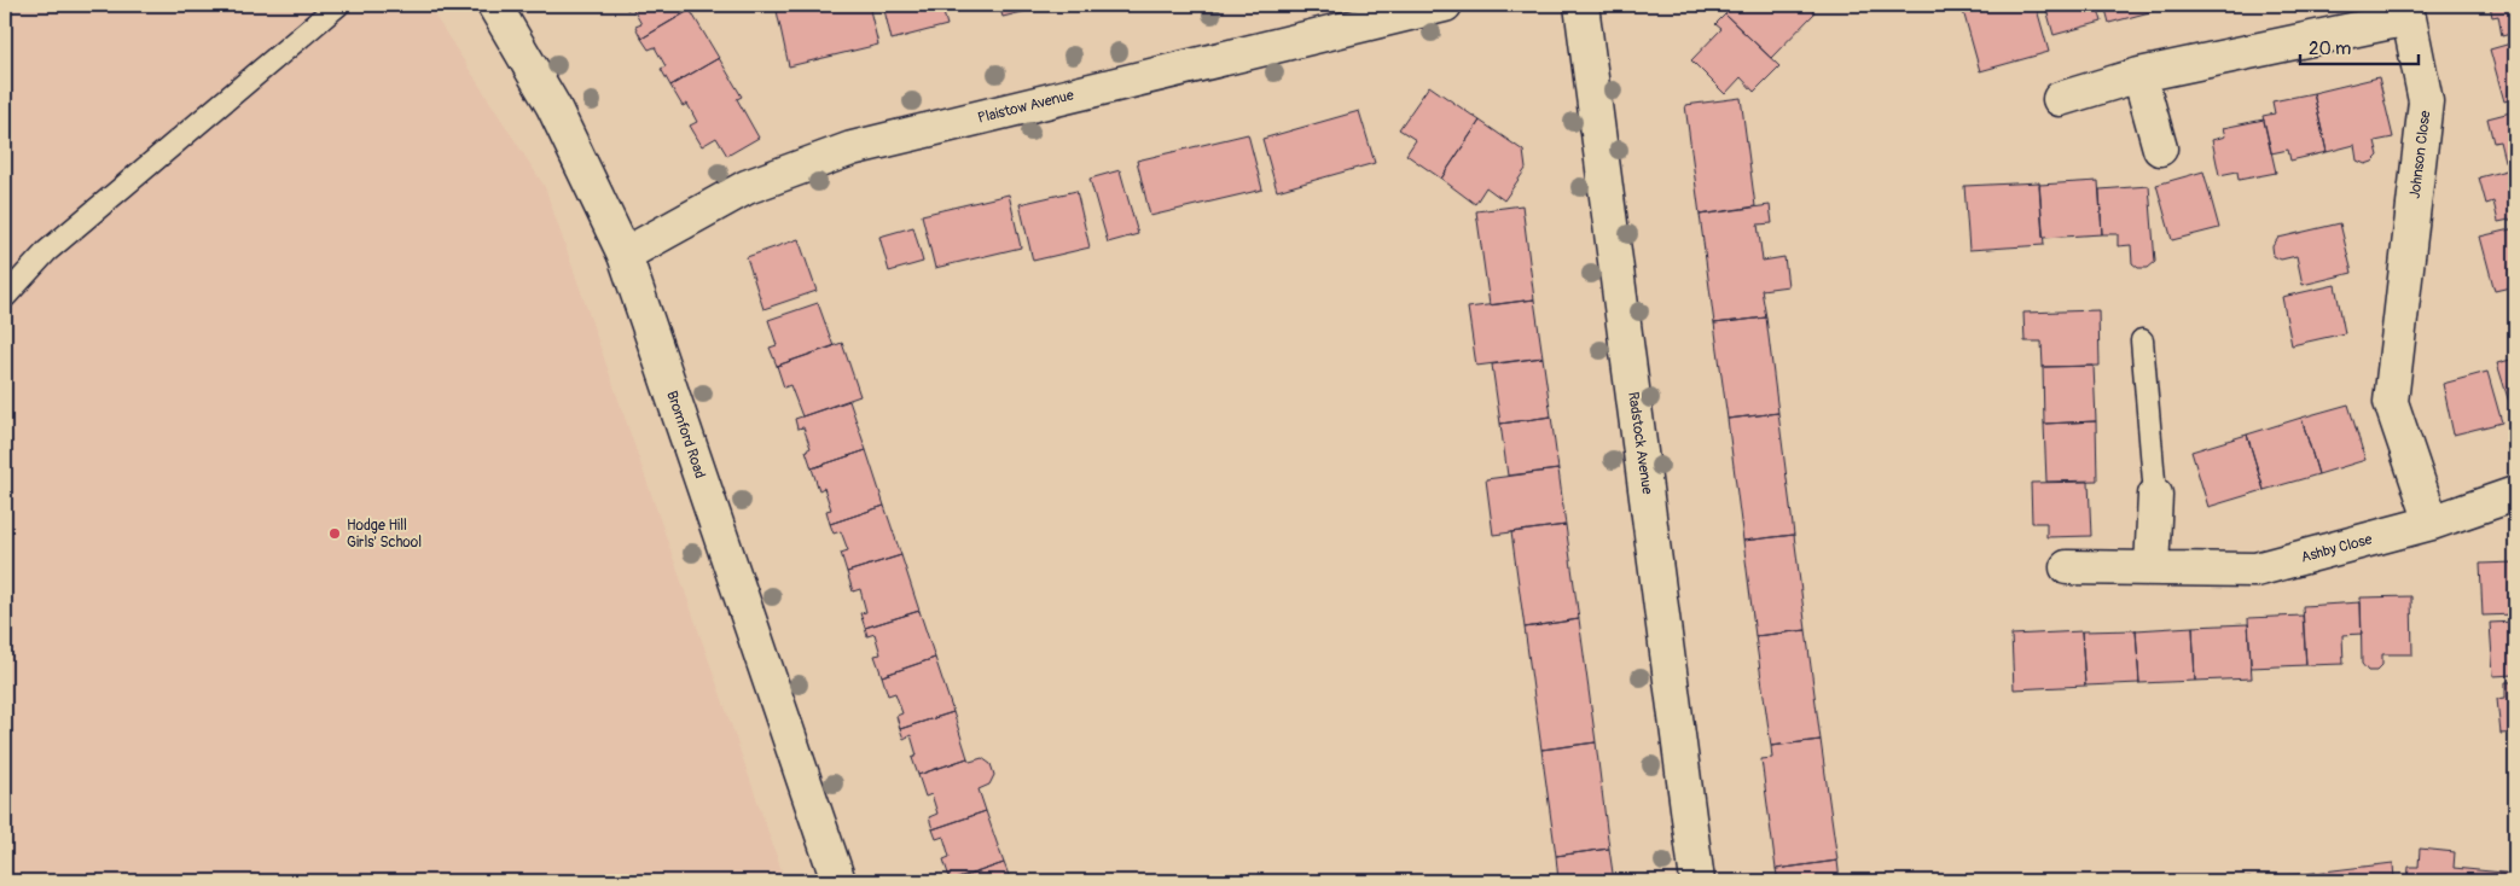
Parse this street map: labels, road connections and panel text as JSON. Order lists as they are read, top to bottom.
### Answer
{
  "streets": {
    "street": [
      "Plaistow Avenue",
      "Johnson Close",
      "Bromford Road",
      "Radstock Avenue",
      "Ashby Close"
    ]
  },
  "crossings": [
    ["Plaistow Avenue", "Bromford Road"],
    ["Johnson Close", "Ashby Close"]
  ],
  "places": ["Hodge Hill Girls' School"],
  "scale_bar": "20 m"
}
